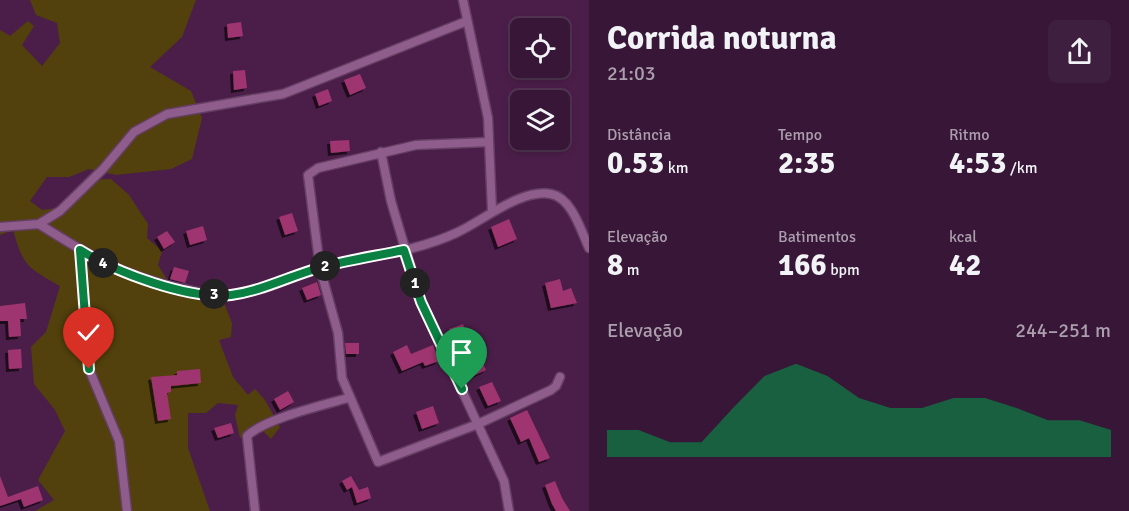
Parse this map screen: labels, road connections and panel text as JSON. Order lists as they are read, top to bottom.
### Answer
{
  "page": {
    "heading": ["Corrida noturna", "21:03"],
    "stats": [
      ["Distância", "0.53 km"],
      ["Tempo", "2:35"],
      ["Ritmo", "4:53 /km"],
      ["Elevação", "8 m"],
      ["Batimentos", "166 bpm"],
      ["kcal", "42"]
    ],
    "pins": [
      "4",
      "2",
      "1",
      "3"
    ],
    "chart": ["Elevação", "244–251 m"]
  }
}
